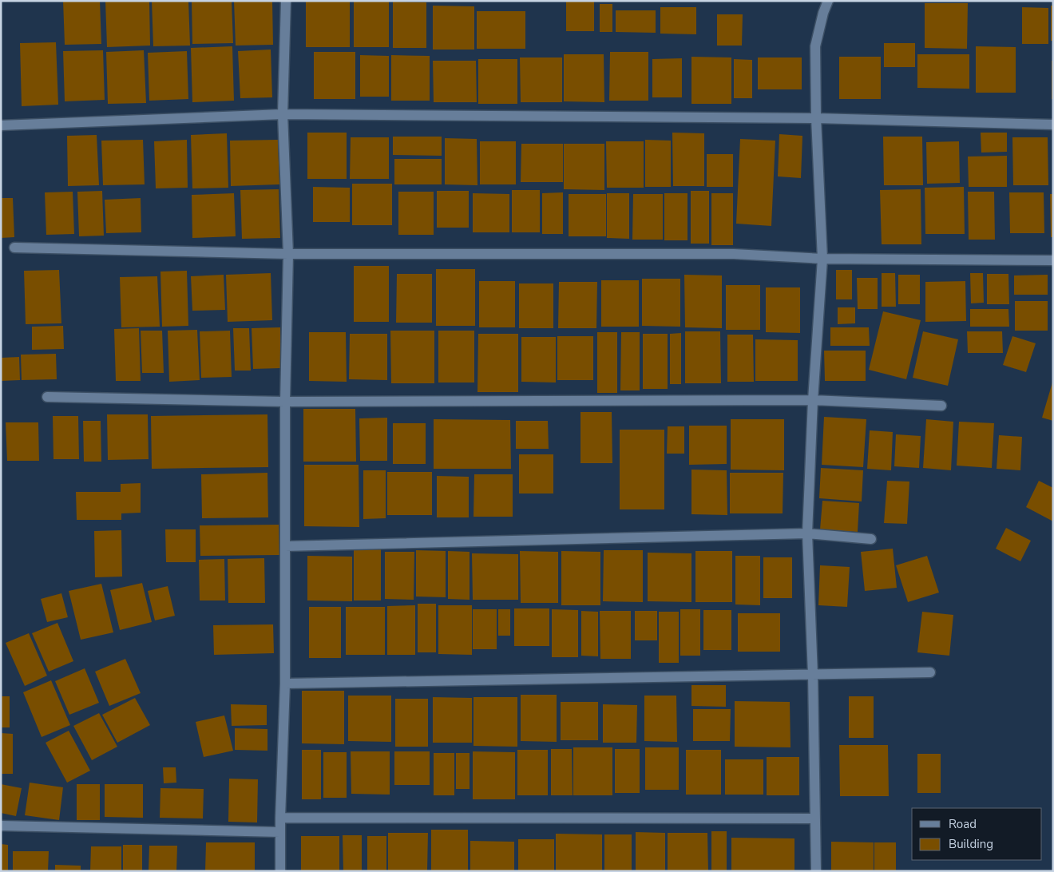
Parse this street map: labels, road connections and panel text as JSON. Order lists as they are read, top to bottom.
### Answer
{
  "legend": ["Road", "Building"]
}
